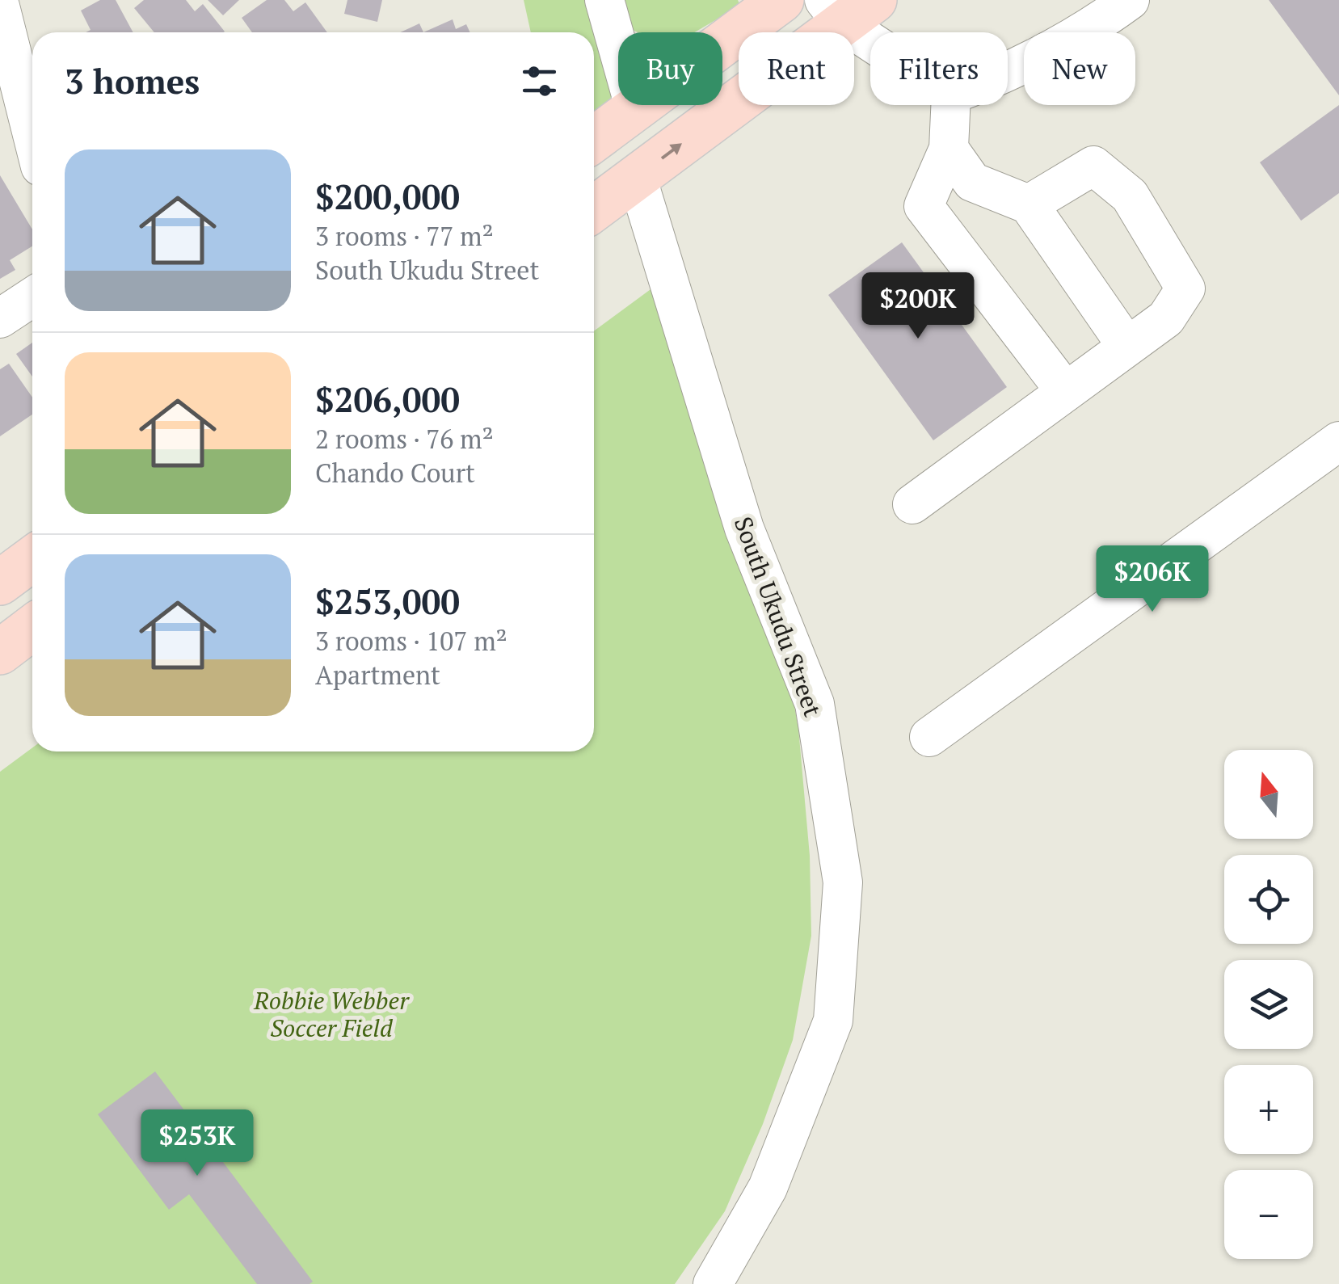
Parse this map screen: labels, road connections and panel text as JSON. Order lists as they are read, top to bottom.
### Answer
{
  "streets": {
    "street": ["South Ukudu Street"]
  },
  "parks": ["Robbie Webber Soccer Field"],
  "north": "top",
  "page": {
    "chip": [
      "Buy",
      "Rent",
      "Filters",
      "New"
    ],
    "heading": "3 homes",
    "list": [
      {
        "name": "$200,000",
        "note": "3 rooms · 77 m² · South Ukudu Street"
      },
      {
        "name": "$206,000",
        "note": "2 rooms · 76 m² · Chando Court"
      },
      {
        "name": "$253,000",
        "note": "3 rooms · 107 m² · Apartment"
      }
    ],
    "price": ["$200K", "$206K", "$253K"],
    "map_buttons": ["+", "−"]
  }
}
